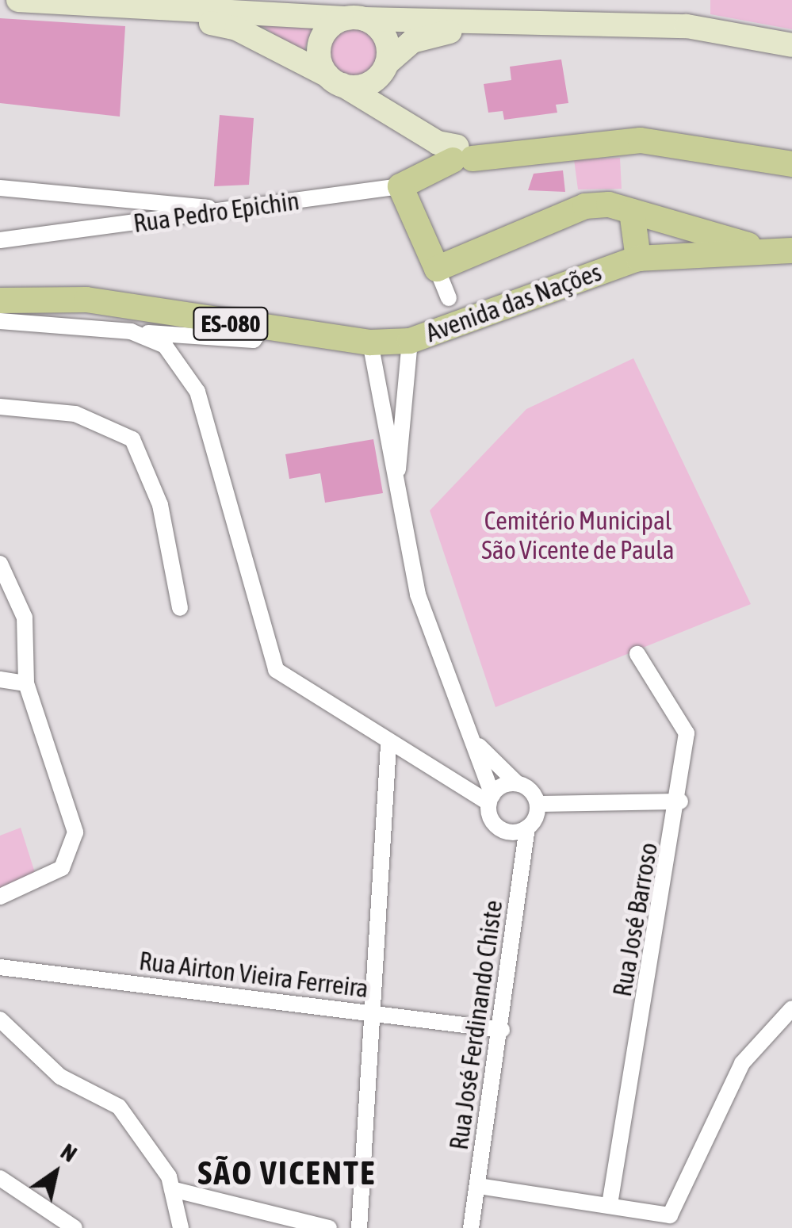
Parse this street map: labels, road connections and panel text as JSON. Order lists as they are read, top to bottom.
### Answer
{
  "streets": {
    "main road": ["Rua Pedro Epichin", "Avenida das Nações", "ES-080"],
    "street": ["Rua José Barroso", "Rua Airton Vieira Ferreira", "Rua José Ferdinando Chiste"]
  },
  "crossings": [
    ["Rua Airton Vieira Ferreira", "Rua José Ferdinando Chiste"]
  ],
  "districts": ["SÃO VICENTE"],
  "parks": ["Cemitério Municipal São Vicente de Paula"],
  "north": "top right"
}
